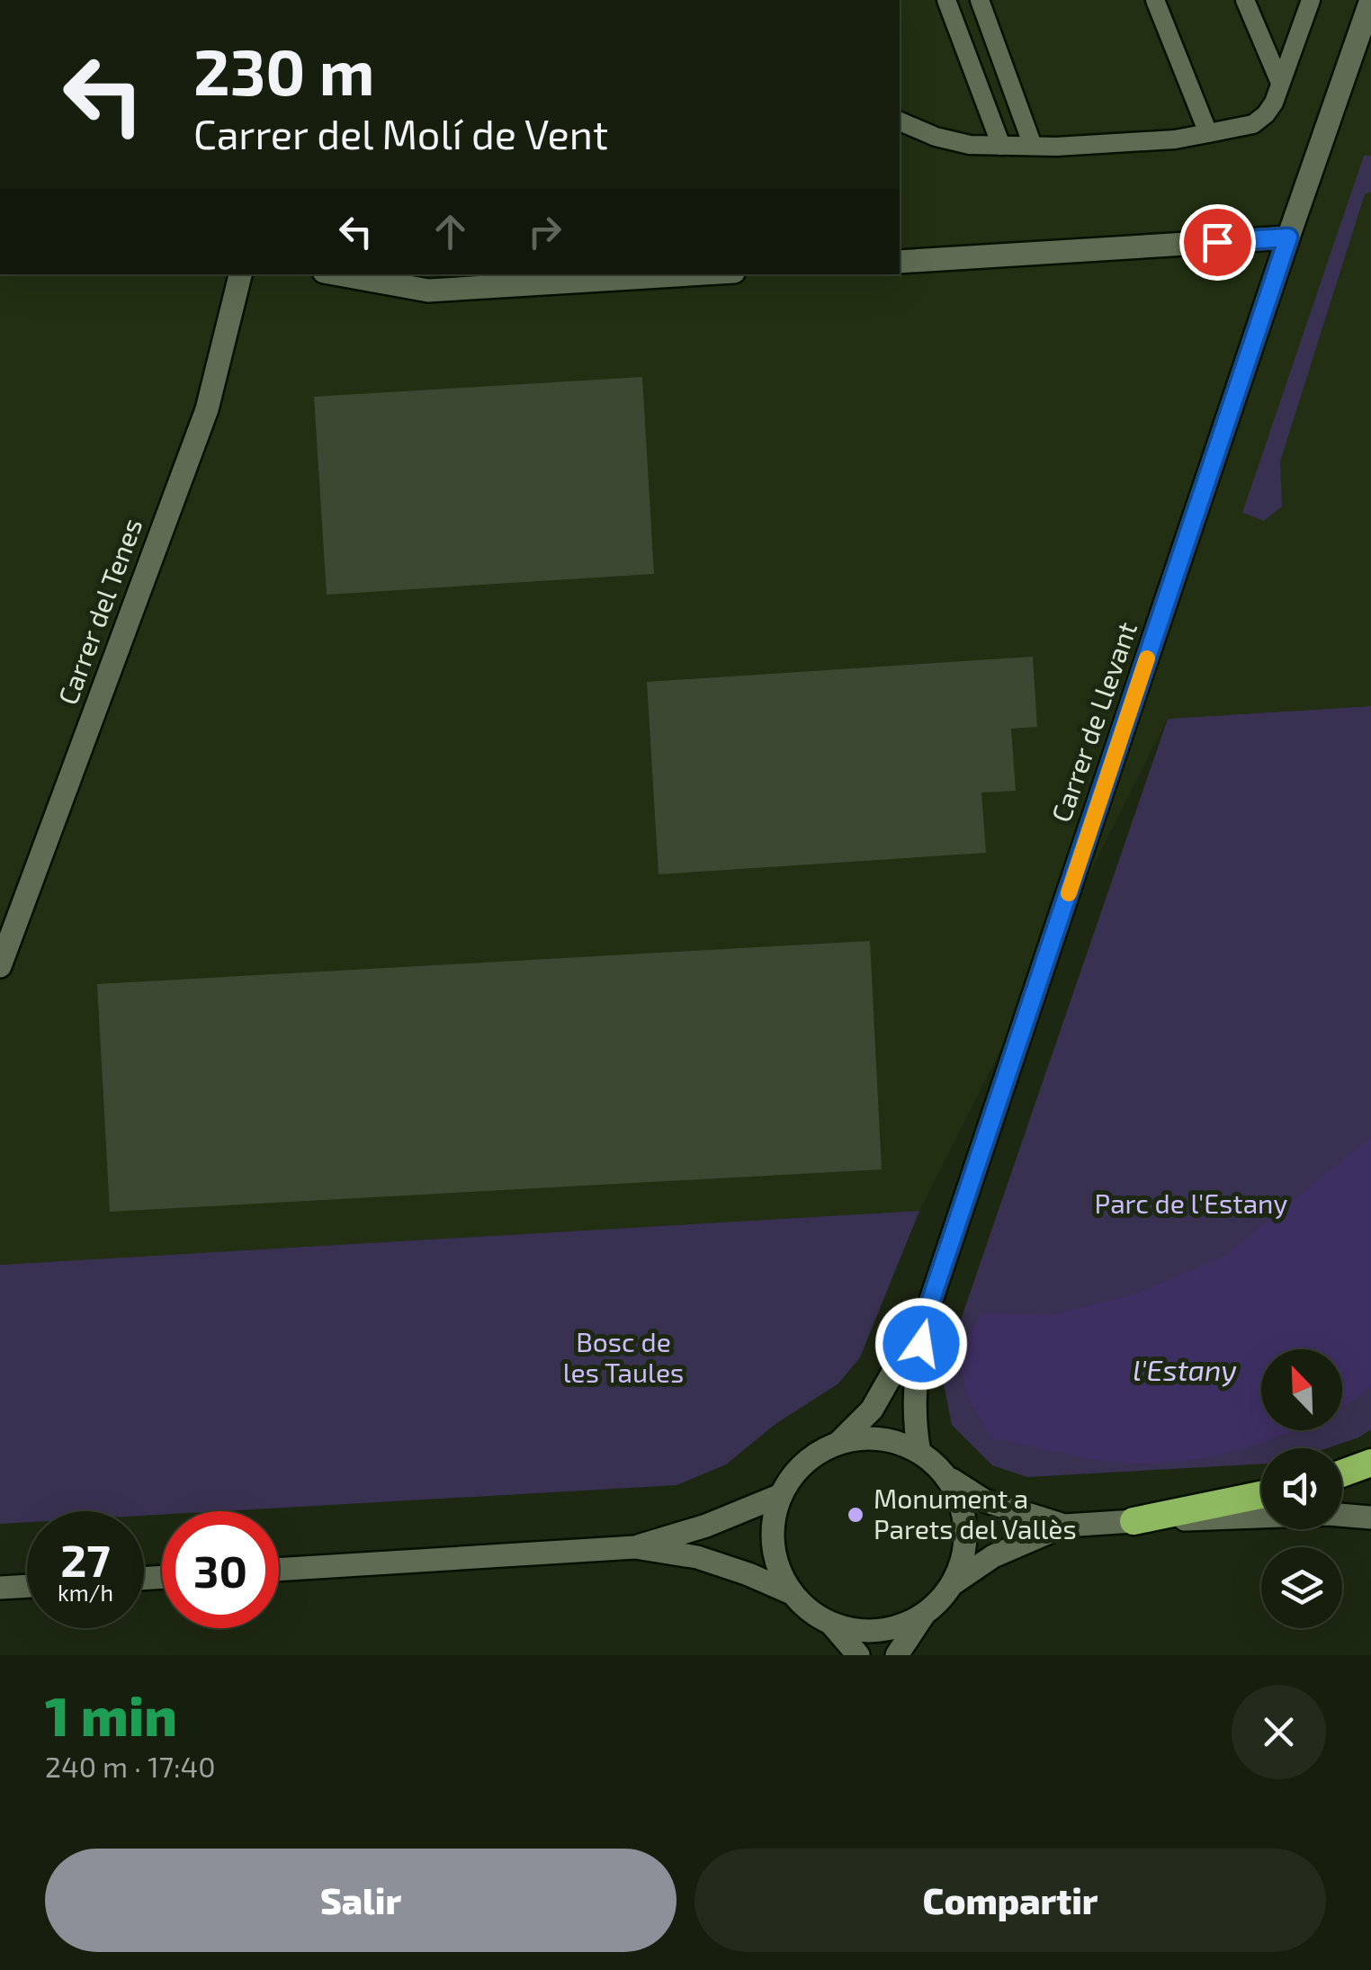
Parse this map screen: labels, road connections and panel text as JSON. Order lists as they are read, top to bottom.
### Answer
{
  "streets": {
    "street": ["Carrer del Tenes", "Carrer de Llevant"]
  },
  "water": ["l'Estany"],
  "parks": ["Parc de l'Estany", "Bosc de les Taules"],
  "places": ["Monument a Parets del Vallès"],
  "north": "top left",
  "page": {
    "turn": ["230 m", "Carrer del Molí de Vent"],
    "speed": "27 km/h",
    "limit": "30",
    "heading": ["1 min", "240 m · 17:40"],
    "buttons": ["Salir", "Compartir"]
  }
}
